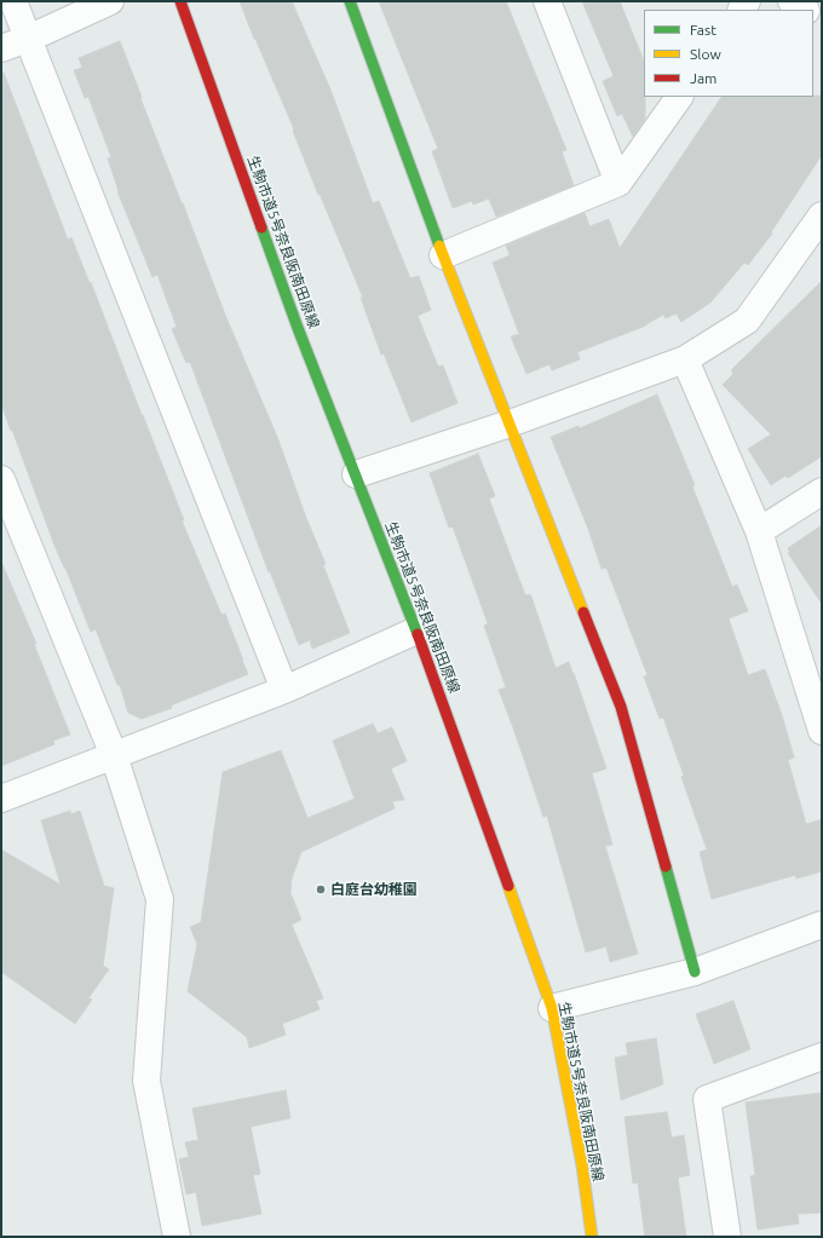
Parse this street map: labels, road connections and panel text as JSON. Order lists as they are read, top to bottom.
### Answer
{
  "streets": {
    "street": ["生駒市道5号奈良阪南田原線"]
  },
  "places": ["白庭台幼稚園"],
  "legend": ["Fast", "Slow", "Jam"]
}
